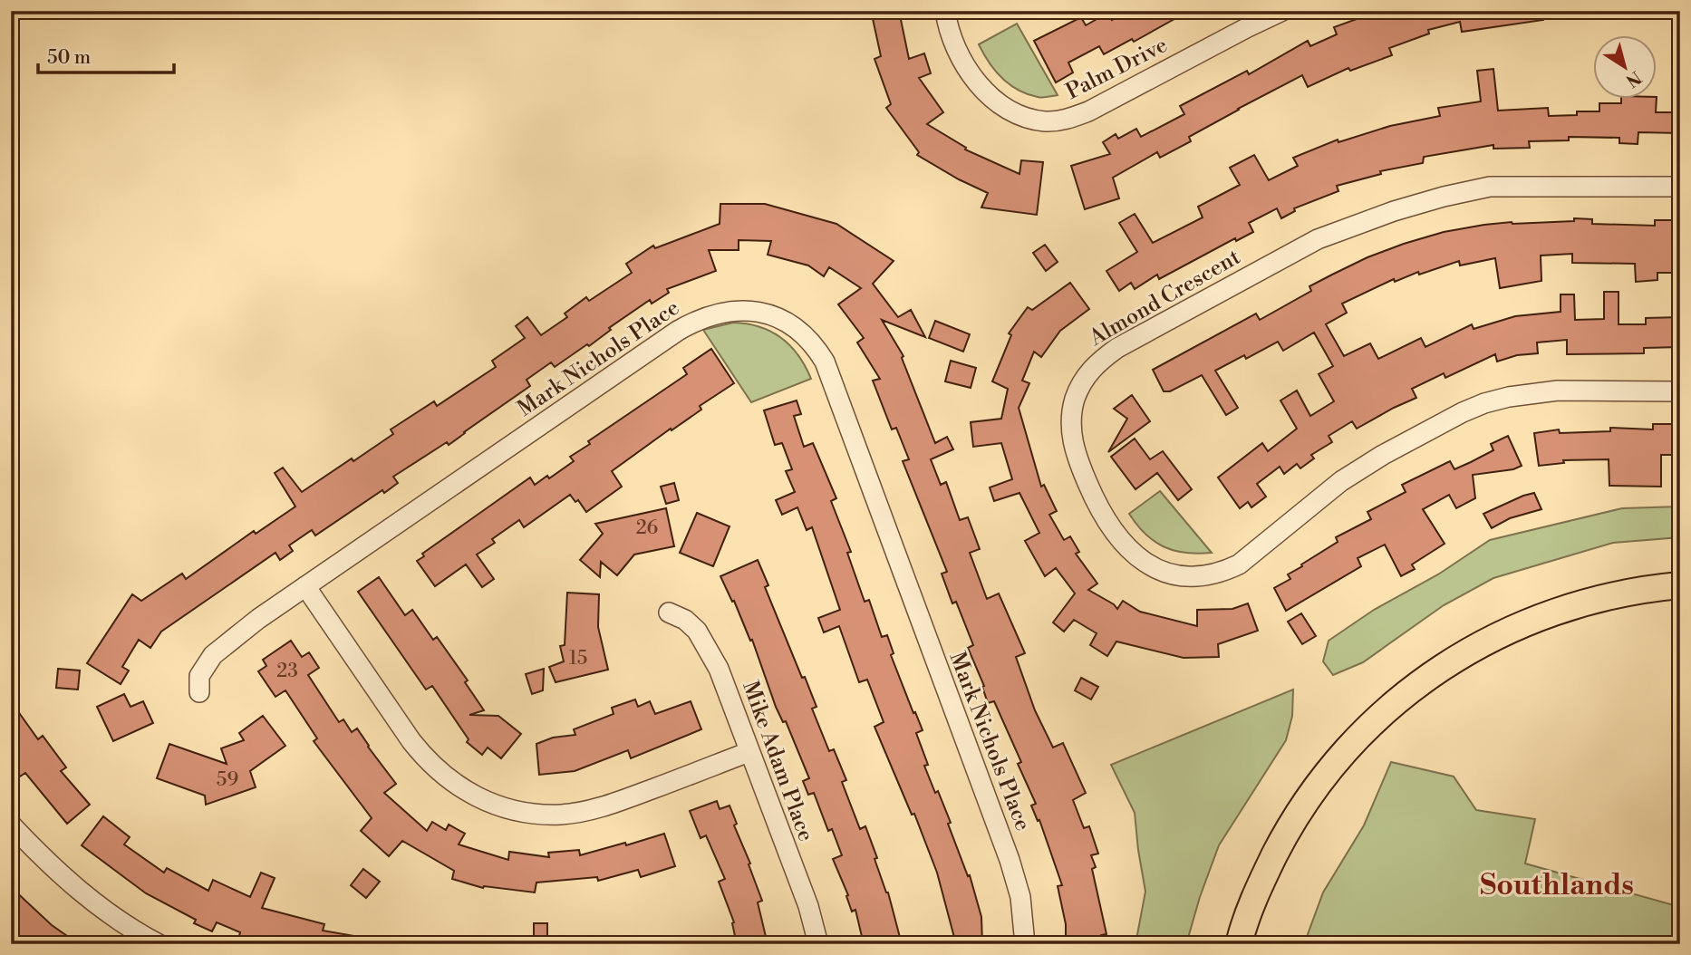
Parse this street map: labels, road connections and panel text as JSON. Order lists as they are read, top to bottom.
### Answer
{
  "streets": {
    "street": [
      "Palm Drive",
      "Almond Crescent",
      "Mark Nichols Place",
      "Mike Adam Place"
    ]
  },
  "districts": ["Southlands"],
  "house_numbers": [
    "26",
    "15",
    "23",
    "59"
  ],
  "scale_bar": "50 m",
  "north": "bottom right"
}
